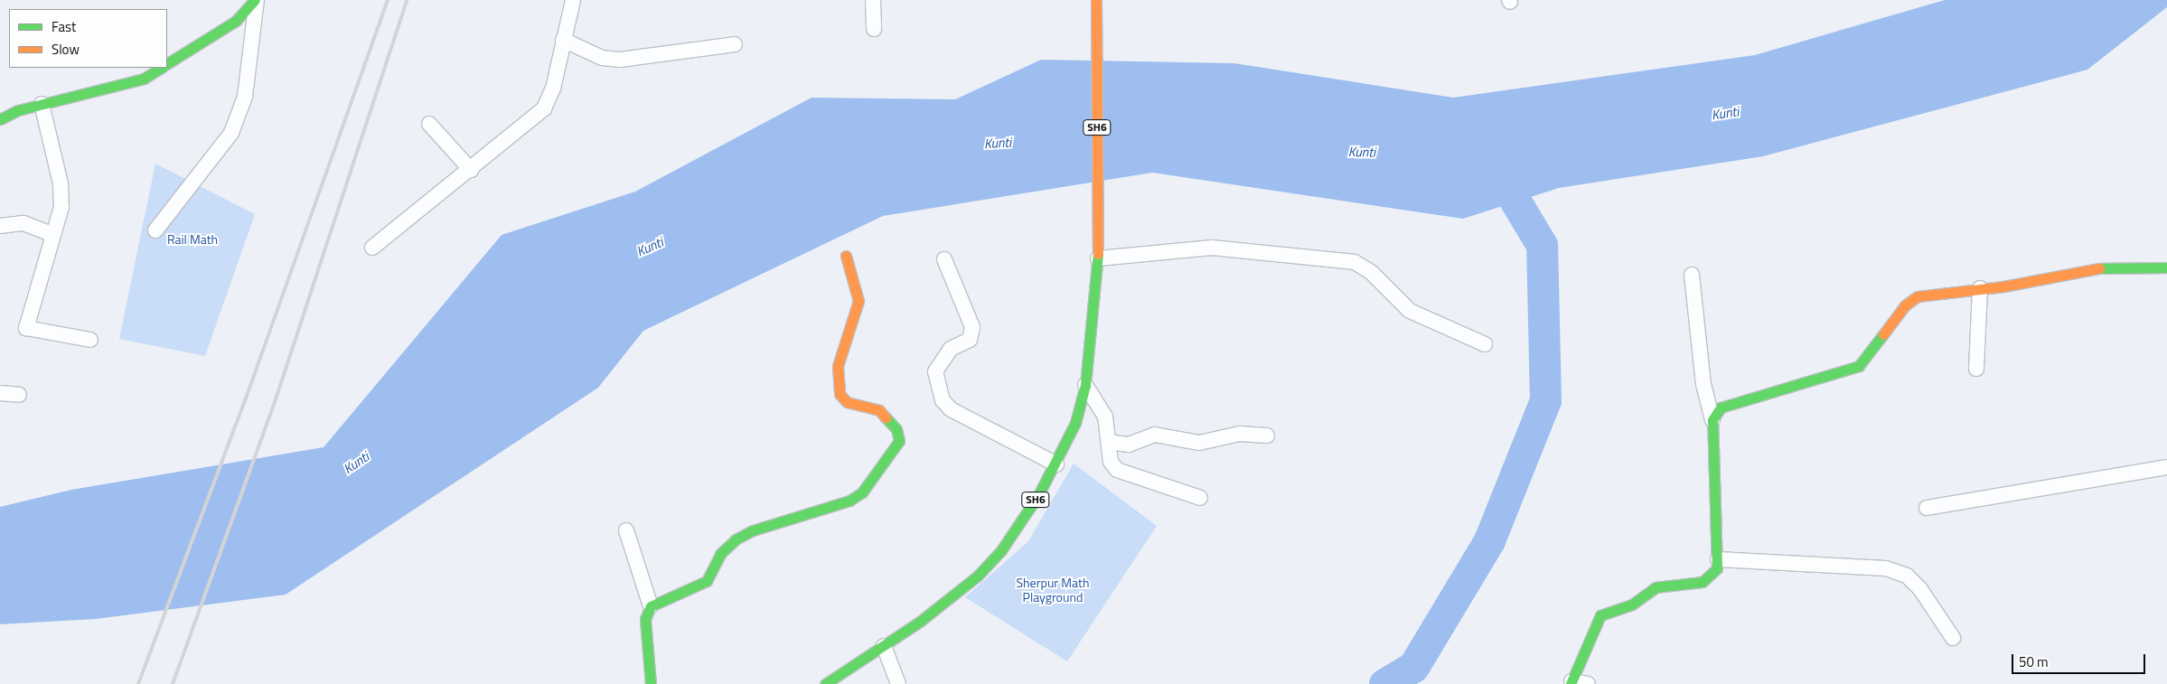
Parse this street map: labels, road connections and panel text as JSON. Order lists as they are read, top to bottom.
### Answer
{
  "streets": {
    "street": ["SH6"]
  },
  "water": ["Kunti"],
  "parks": ["Rail Math", "Sherpur Math Playground"],
  "legend": ["Fast", "Slow"],
  "scale_bar": "50 m"
}
